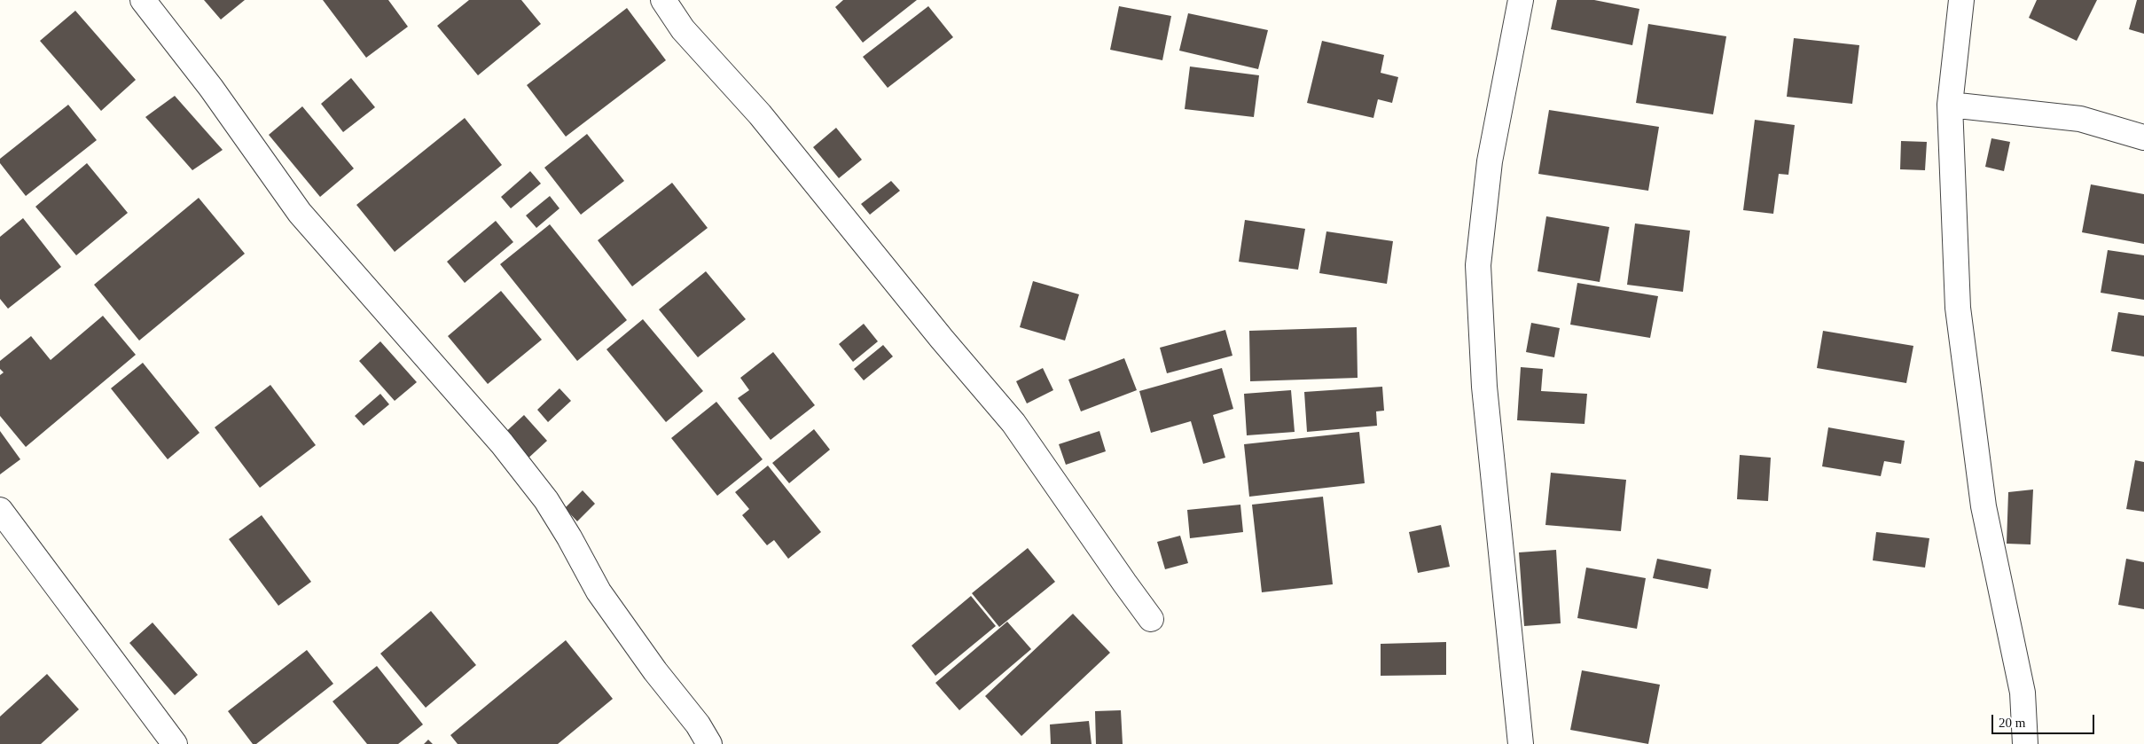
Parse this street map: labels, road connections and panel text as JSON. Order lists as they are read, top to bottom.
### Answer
{
  "scale_bar": "20 m"
}
